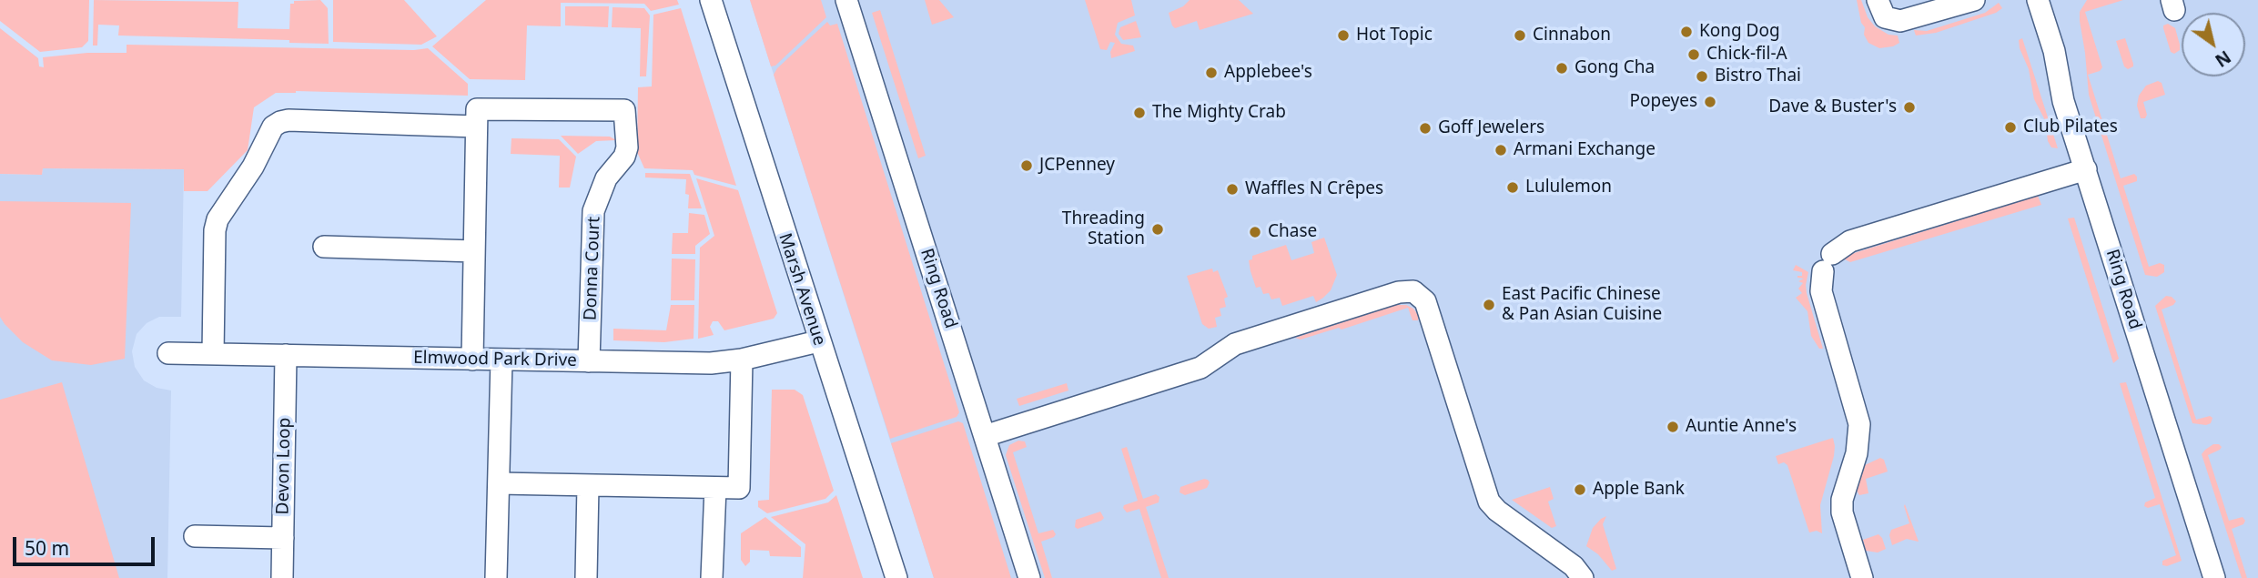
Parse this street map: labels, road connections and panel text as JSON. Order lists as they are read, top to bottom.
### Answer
{
  "streets": {
    "street": [
      "Donna Court",
      "Ring Road",
      "Marsh Avenue",
      "Elmwood Park Drive",
      "Devon Loop"
    ]
  },
  "crossings": [
    ["Donna Court", "Elmwood Park Drive"],
    ["Marsh Avenue", "Elmwood Park Drive"],
    ["Elmwood Park Drive", "Devon Loop"]
  ],
  "places": [
    "Kong Dog",
    "Hot Topic",
    "Cinnabon",
    "Chick-fil-A",
    "Gong Cha",
    "Applebee's",
    "Bistro Thai",
    "Popeyes",
    "Dave & Buster's",
    "The Mighty Crab",
    "Club Pilates",
    "Goff Jewelers",
    "Armani Exchange",
    "JCPenney",
    "Lululemon",
    "Waffles N Crȇpes",
    "Threading Station",
    "Chase",
    "East Pacific Chinese & Pan Asian Cuisine",
    "Auntie Anne's",
    "Apple Bank"
  ],
  "scale_bar": "50 m",
  "north": "bottom right"
}
